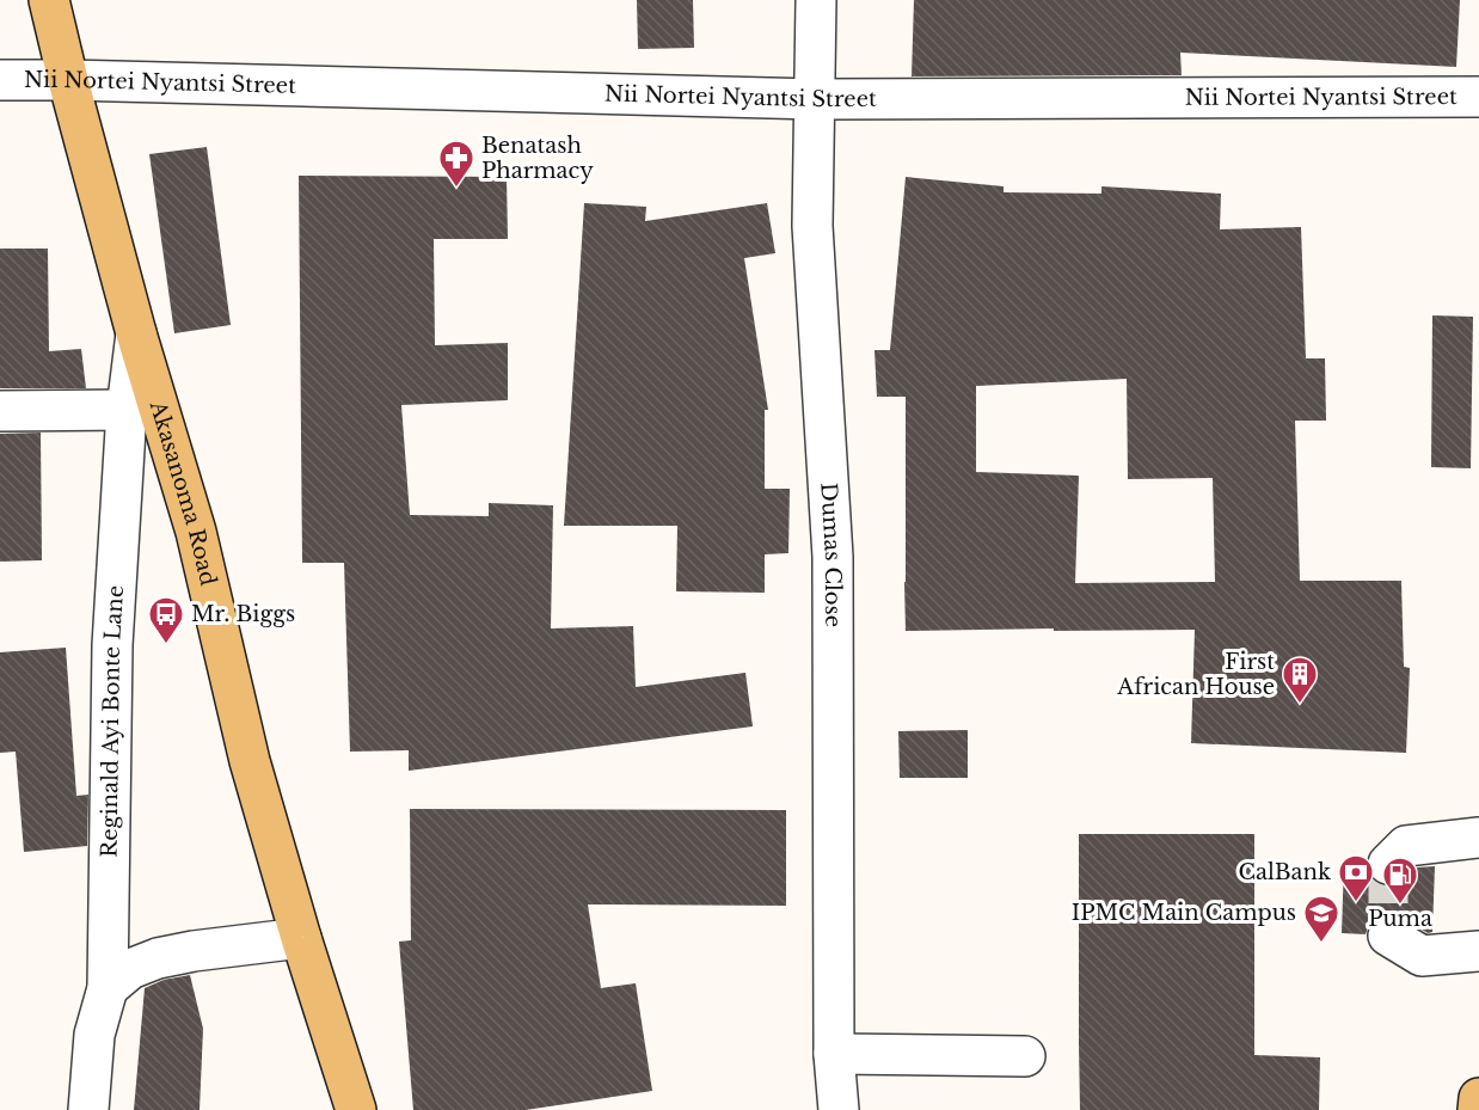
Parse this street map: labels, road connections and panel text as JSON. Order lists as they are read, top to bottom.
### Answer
{
  "streets": {
    "main road": ["Akasanoma Road"],
    "street": ["Nii Nortei Nyantsi Street", "Dumas Close", "Reginald Ayi Bonte Lane"]
  },
  "crossings": [
    ["Nii Nortei Nyantsi Street", "Akasanoma Road"],
    ["Nii Nortei Nyantsi Street", "Dumas Close"],
    ["Akasanoma Road", "Reginald Ayi Bonte Lane"]
  ],
  "places": {
    "pharmacy": ["Benatash Pharmacy"],
    "bus stop": ["Mr. Biggs"],
    "building": ["First African House"],
    "bank": ["CalBank"],
    "fuel station": ["Puma"],
    "school or university": ["IPMC Main Campus"]
  }
}
